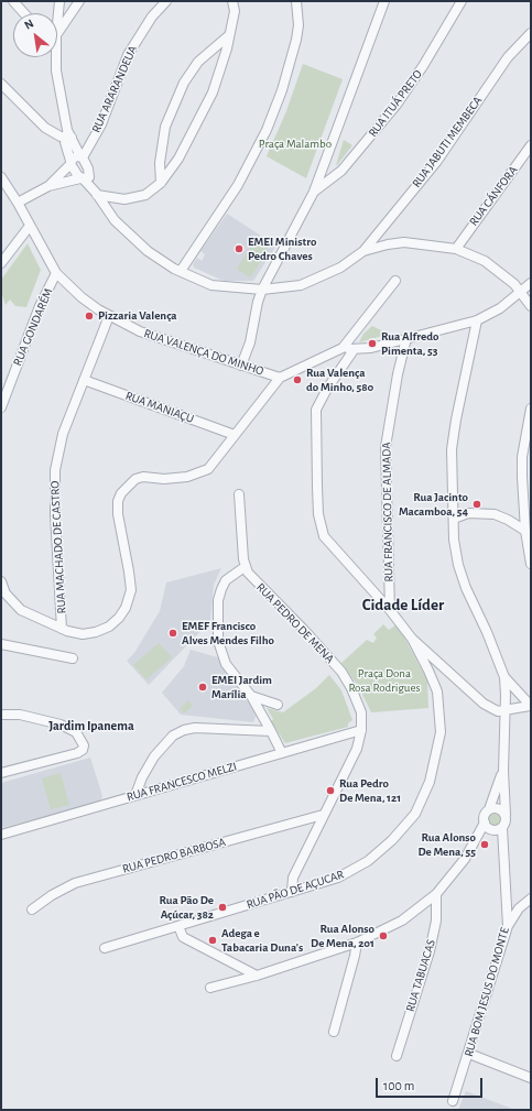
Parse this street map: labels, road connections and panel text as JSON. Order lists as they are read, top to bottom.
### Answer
{
  "streets": {
    "street": [
      "RUA ARARANDEUA",
      "RUA ITUÁ PRETO",
      "RUA JABUTI MEMBECA",
      "RUA CÁNFORA",
      "RUA GONDARÉM",
      "RUA VALENÇA DO MINHO",
      "RUA MANIAÇU",
      "RUA FRANCISCO DE ALMADA",
      "RUA MACHADO DE CASTRO",
      "RUA PEDRO DE MENA",
      "RUA FRANCESCO MELZI",
      "RUA PEDRO BARBOSA",
      "RUA PÃO DE AÇUCAR",
      "RUA TABUACAS",
      "RUA BOM JESUS DO MONTE"
    ]
  },
  "crossings": [
    ["RUA GONDARÉM", "RUA VALENÇA DO MINHO"],
    ["RUA VALENÇA DO MINHO", "RUA MACHADO DE CASTRO"],
    ["RUA MANIAÇU", "RUA MACHADO DE CASTRO"],
    ["RUA PEDRO DE MENA", "RUA FRANCESCO MELZI"],
    ["RUA PEDRO DE MENA", "RUA PEDRO BARBOSA"],
    ["RUA PEDRO DE MENA", "RUA PÃO DE AÇUCAR"]
  ],
  "districts": ["Cidade Líder", "Jardim Ipanema"],
  "parks": ["Praça Malambo", "Praça Dona Rosa Rodrigues"],
  "places": [
    "EMEI Ministro Pedro Chaves",
    "Pizzaria Valença",
    "Rua Alfredo Pimenta, 53",
    "Rua Valença do Minho, 580",
    "Rua Jacinto Macamboa, 54",
    "EMEF Francisco Alves Mendes Filho",
    "EMEI Jardim Marília",
    "Rua Pedro De Mena, 121",
    "Rua Alonso De Mena, 55",
    "Rua Pão De Açúcar, 382",
    "Rua Alonso De Mena, 201",
    "Adega e Tabacaria Duna's"
  ],
  "scale_bar": "100 m",
  "north": "top left"
}
